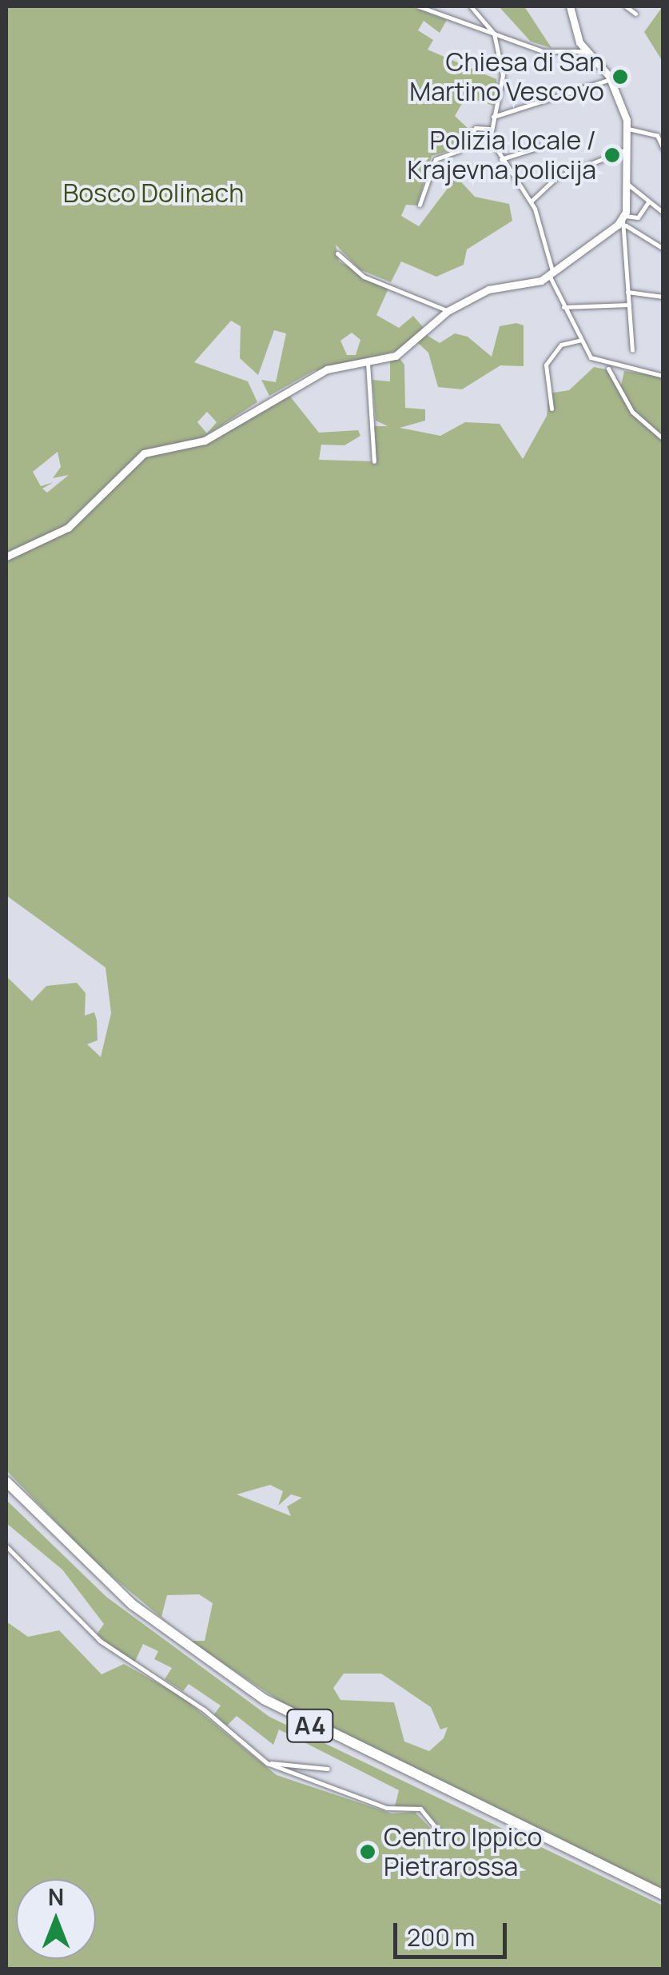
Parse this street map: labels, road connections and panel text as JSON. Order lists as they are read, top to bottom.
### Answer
{
  "streets": {
    "highway": ["A4"]
  },
  "parks": ["Bosco Dolinach"],
  "places": ["Chiesa di San Martino Vescovo", "Polizia locale / Krajevna policija", "Centro Ippico Pietrarossa"],
  "scale_bar": "200 m",
  "north": "top"
}
